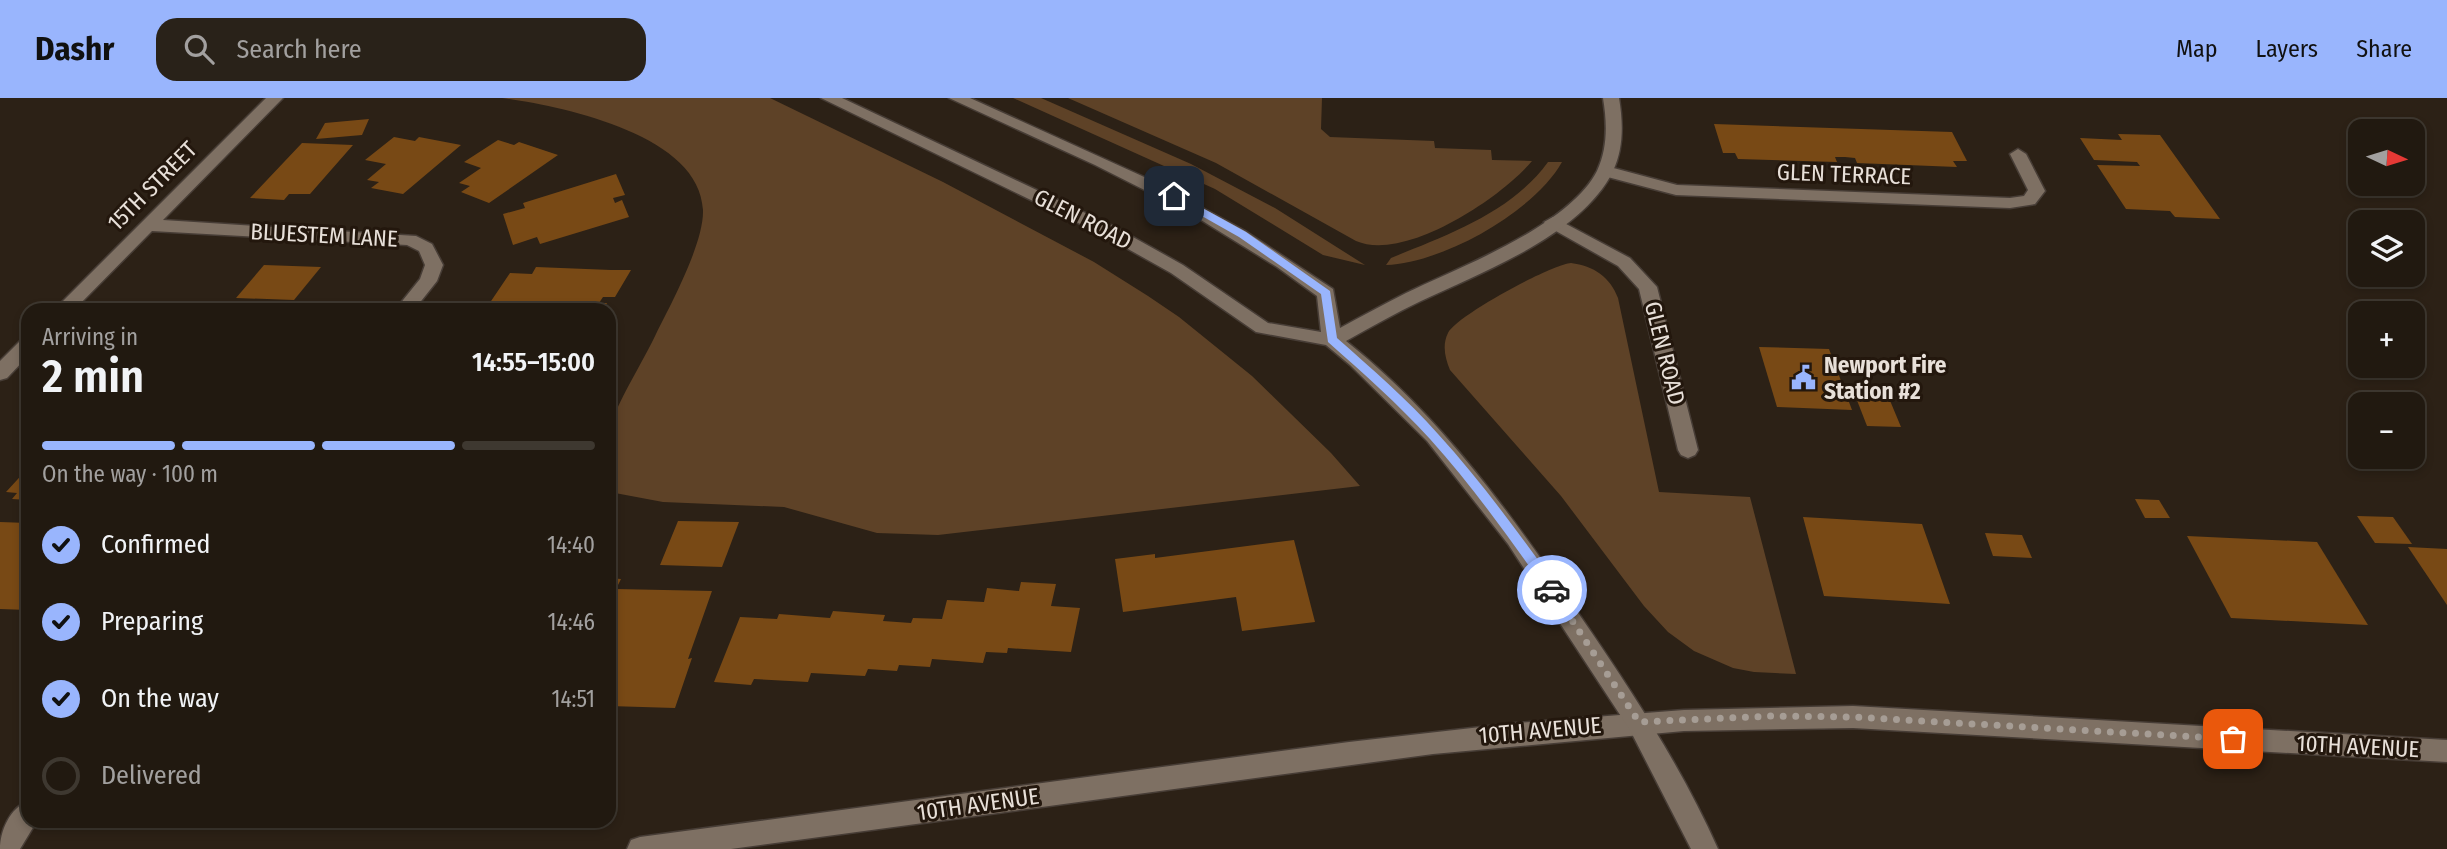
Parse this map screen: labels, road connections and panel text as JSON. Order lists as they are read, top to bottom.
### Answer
{
  "streets": {
    "street": [
      "GLEN TERRACE",
      "15TH STREET",
      "GLEN ROAD",
      "BLUESTEM LANE",
      "10TH AVENUE"
    ]
  },
  "crossings": [
    ["15TH STREET", "BLUESTEM LANE"]
  ],
  "places": {
    "public building": ["Newport Fire Station #2"]
  },
  "north": "right",
  "page": {
    "header": "Dashr",
    "search": "Search here",
    "nav": ["Map", "Layers", "Share"],
    "map_buttons": ["+", "−"],
    "heading": ["2 min", "Arriving in", "14:55–15:00"],
    "bar": "On the way · 100 m",
    "list": [
      ["Confirmed", "14:40"],
      ["Preparing", "14:46"],
      ["On the way", "14:51"],
      "Delivered"
    ]
  }
}
